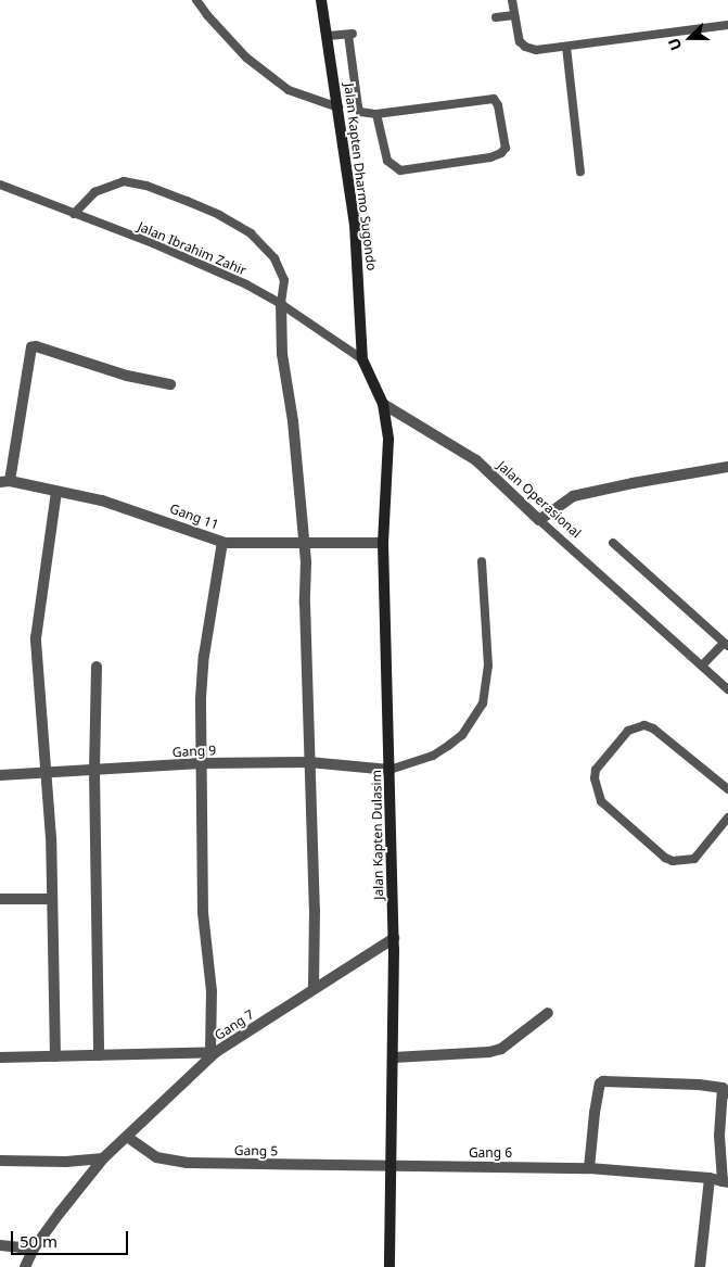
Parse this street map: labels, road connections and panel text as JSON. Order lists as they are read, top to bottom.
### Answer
{
  "streets": {
    "main road": ["Jalan Kapten Dharmo Sugondo", "Jalan Kapten Dulasim"],
    "street": [
      "Jalan Operasional",
      "Gang 11",
      "Gang 9",
      "Gang 7",
      "Gang 5",
      "Gang 6"
    ],
    "lane": ["Jalan Ibrahim Zahir"]
  },
  "crossings": [
    ["Jalan Kapten Dharmo Sugondo", "Jalan Ibrahim Zahir"],
    ["Jalan Operasional", "Jalan Kapten Dulasim"],
    ["Gang 11", "Jalan Kapten Dulasim"],
    ["Gang 9", "Jalan Kapten Dulasim"],
    ["Jalan Kapten Dulasim", "Gang 7"],
    ["Jalan Kapten Dulasim", "Gang 5"],
    ["Jalan Kapten Dulasim", "Gang 6"],
    ["Gang 5", "Gang 6"]
  ],
  "scale_bar": "50 m",
  "north": "left"
}
